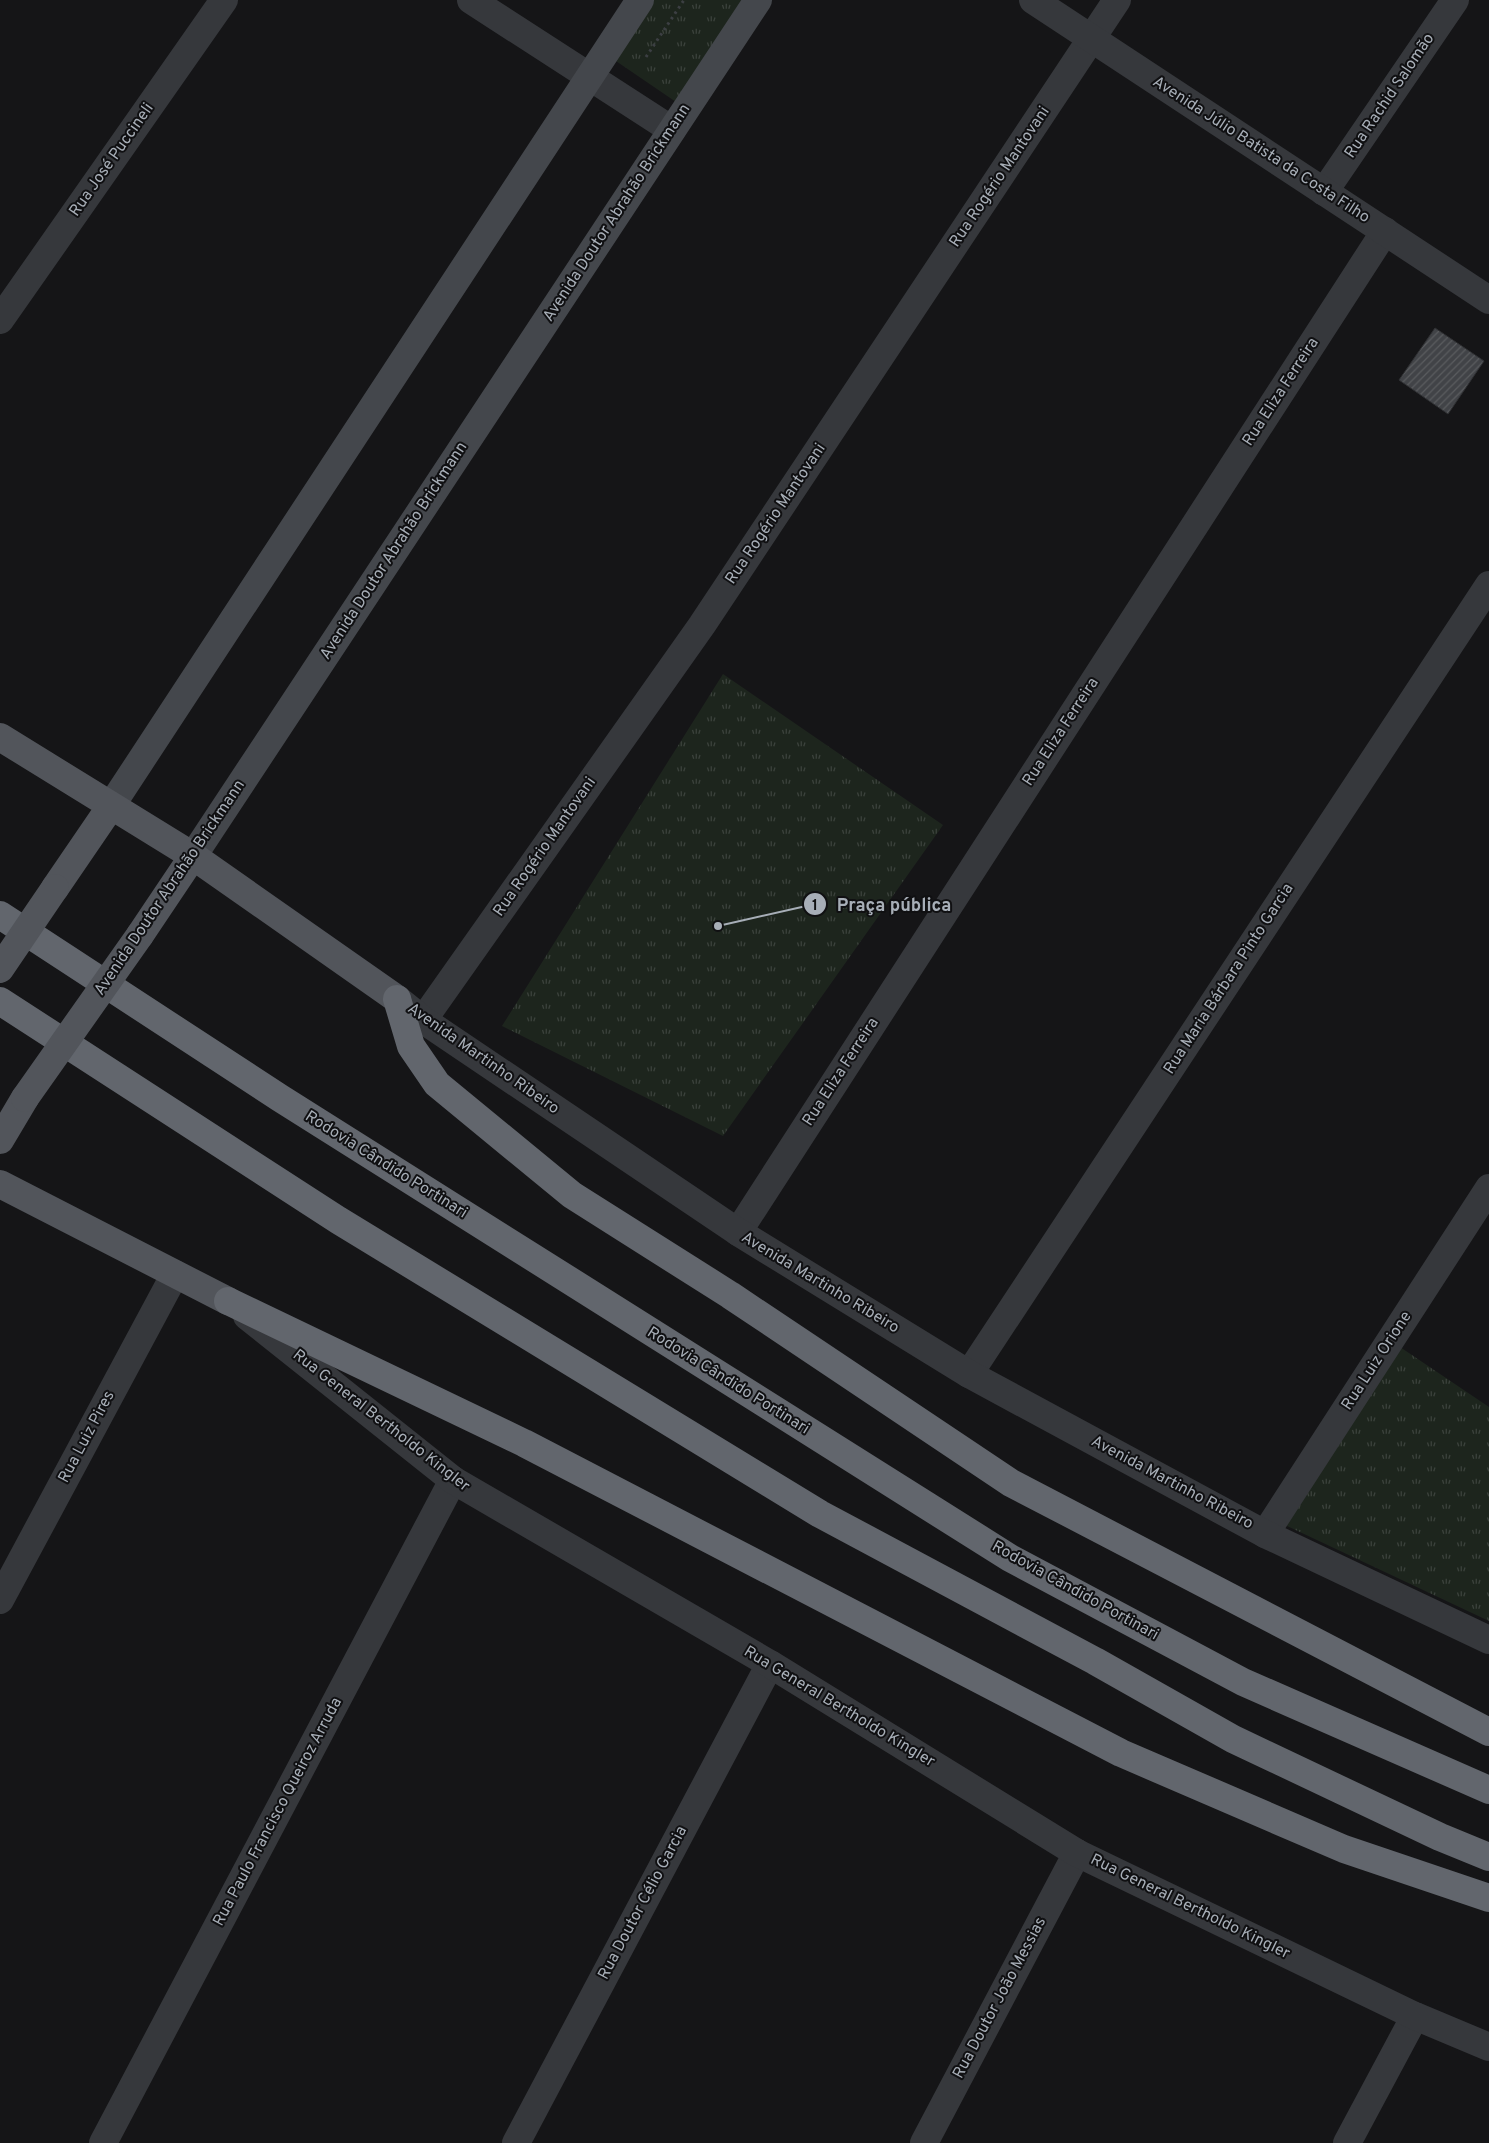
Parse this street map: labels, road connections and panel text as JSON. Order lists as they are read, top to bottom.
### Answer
{
  "streets": {
    "highway": ["Rodovia Cândido Portinari"],
    "main road": ["Avenida Doutor Abrahão Brickmann", "Avenida Martinho Ribeiro"],
    "street": [
      "Rua Rachid Salomão",
      "Avenida Júlio Batista da Costa Filho",
      "Rua José Puccineli",
      "Rua Rogério Mantovani",
      "Rua Eliza Ferreira",
      "Rua Maria Bárbara Pinto Garcia",
      "Rua Luiz Orione",
      "Rua General Bertholdo Kingler",
      "Rua Luiz Pires",
      "Rua Paulo Francisco Queiroz Arruda",
      "Rua Doutor Célio Garcia",
      "Rua Doutor João Messias"
    ]
  },
  "crossings": [
    ["Rua Rachid Salomão", "Avenida Júlio Batista da Costa Filho"],
    ["Avenida Júlio Batista da Costa Filho", "Rua Rogério Mantovani"],
    ["Avenida Júlio Batista da Costa Filho", "Rua Eliza Ferreira"],
    ["Rua Rogério Mantovani", "Avenida Martinho Ribeiro"],
    ["Avenida Doutor Abrahão Brickmann", "Avenida Martinho Ribeiro"],
    ["Rua Eliza Ferreira", "Avenida Martinho Ribeiro"],
    ["Rua Maria Bárbara Pinto Garcia", "Avenida Martinho Ribeiro"],
    ["Avenida Martinho Ribeiro", "Rua Luiz Orione"],
    ["Rua General Bertholdo Kingler", "Rua Paulo Francisco Queiroz Arruda"],
    ["Rua General Bertholdo Kingler", "Rua Doutor Célio Garcia"],
    ["Rua General Bertholdo Kingler", "Rua Doutor João Messias"]
  ],
  "places": ["Praça pública"]
}
